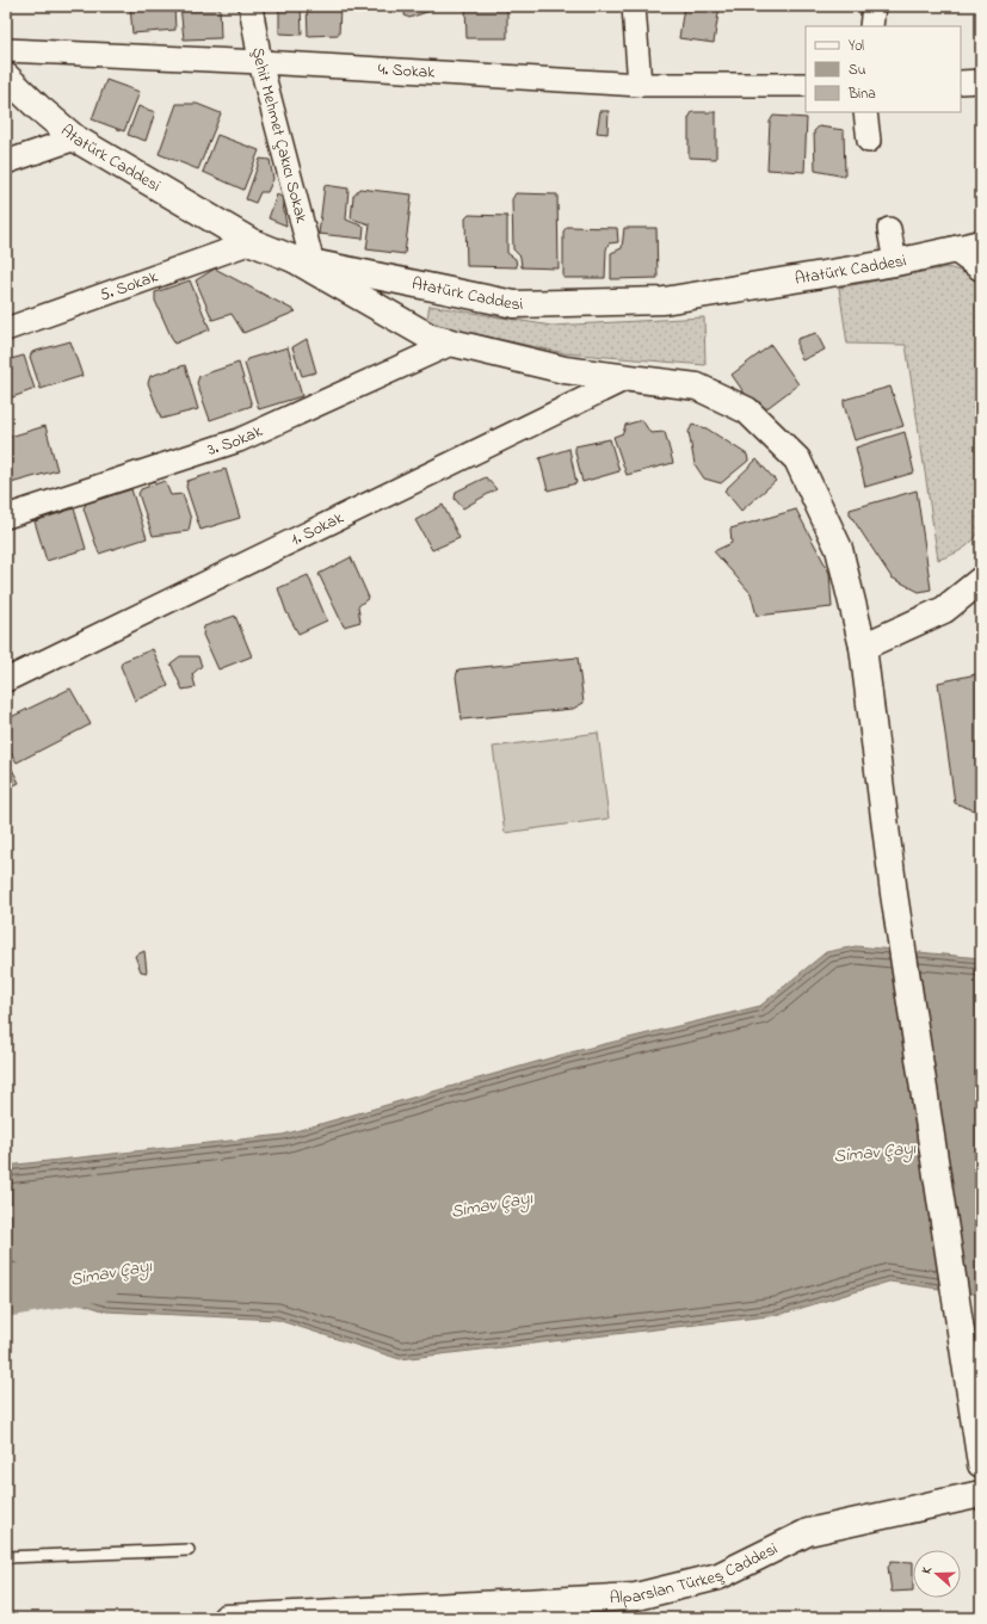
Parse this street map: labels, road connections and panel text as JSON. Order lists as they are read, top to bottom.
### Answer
{
  "streets": {
    "main road": ["Atatürk Caddesi", "Alparslan Türkeş Caddesi"],
    "street": [
      "4. Sokak",
      "Şehit Mehmet Çakıcı Sokak",
      "5. Sokak",
      "3. Sokak",
      "1. Sokak"
    ]
  },
  "crossings": [
    ["4. Sokak", "Şehit Mehmet Çakıcı Sokak"],
    ["Şehit Mehmet Çakıcı Sokak", "Atatürk Caddesi"],
    ["Atatürk Caddesi", "5. Sokak"]
  ],
  "water": ["Simav Çayı"],
  "legend": ["Yol", "Su", "Bina"],
  "north": "left"
}
